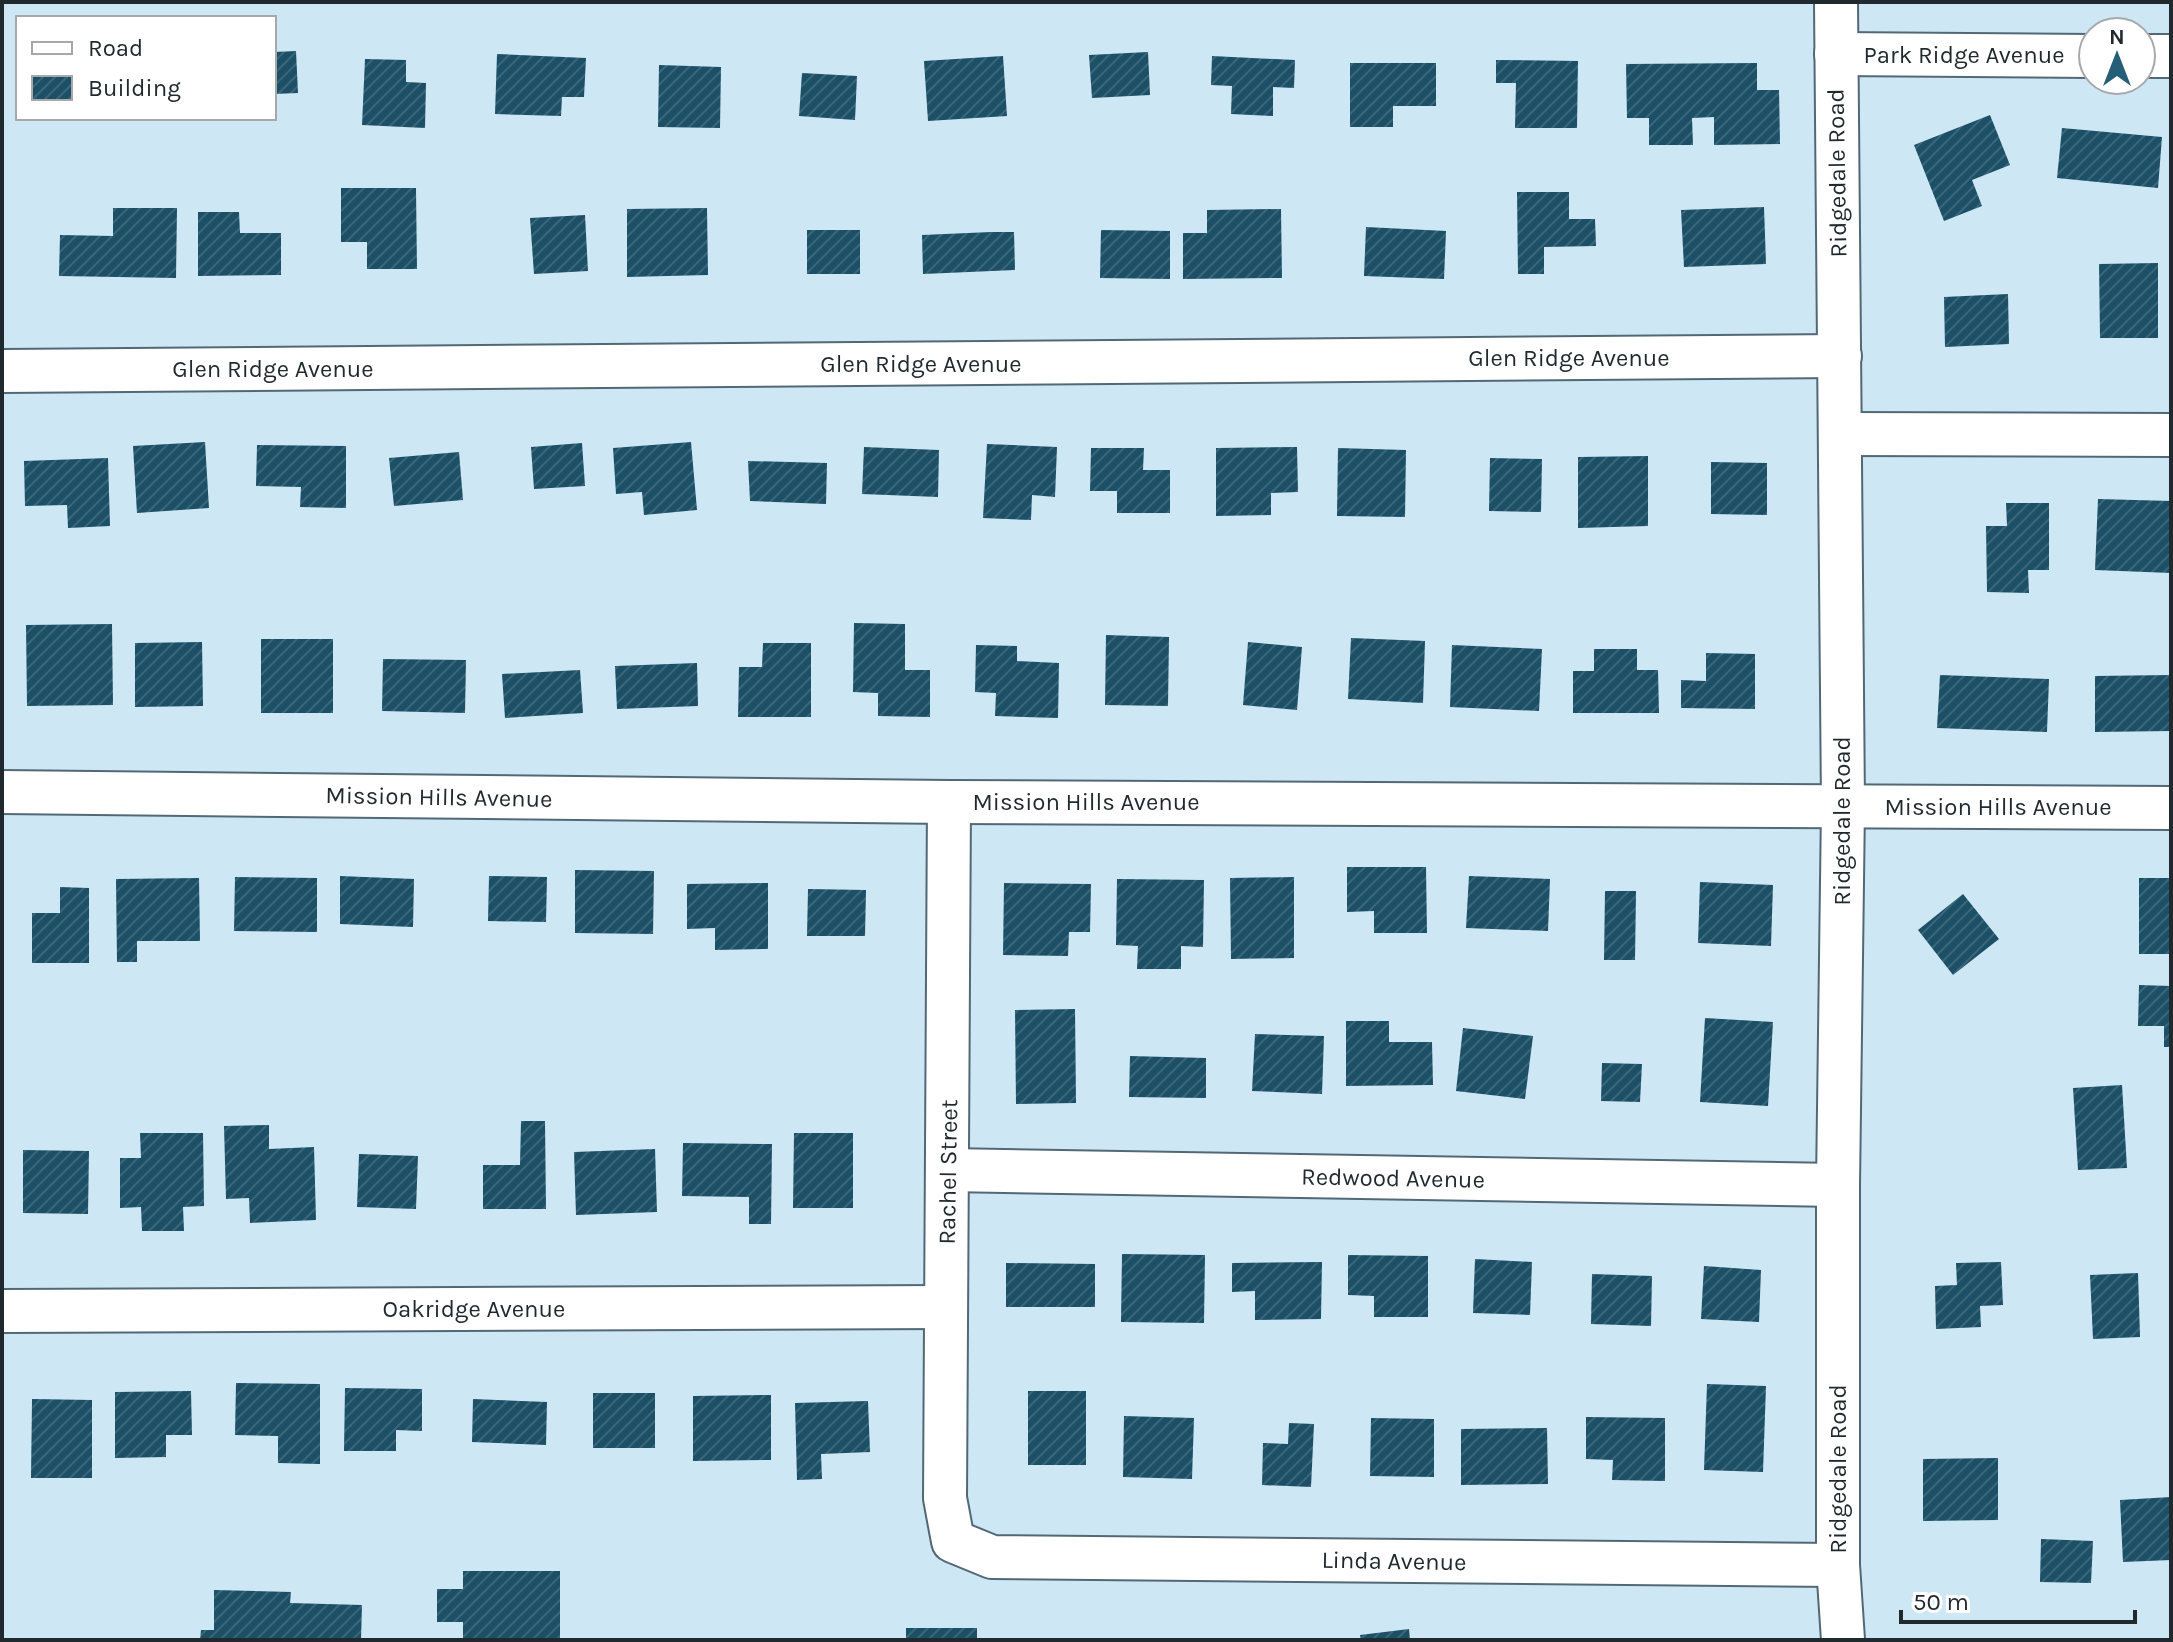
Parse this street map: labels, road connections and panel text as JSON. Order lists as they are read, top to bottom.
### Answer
{
  "streets": {
    "street": [
      "Park Ridge Avenue",
      "Ridgedale Road",
      "Glen Ridge Avenue",
      "Mission Hills Avenue",
      "Rachel Street",
      "Redwood Avenue",
      "Oakridge Avenue",
      "Linda Avenue"
    ]
  },
  "crossings": [
    ["Park Ridge Avenue", "Ridgedale Road"],
    ["Ridgedale Road", "Glen Ridge Avenue"],
    ["Ridgedale Road", "Mission Hills Avenue"],
    ["Ridgedale Road", "Redwood Avenue"],
    ["Ridgedale Road", "Linda Avenue"],
    ["Mission Hills Avenue", "Rachel Street"],
    ["Rachel Street", "Redwood Avenue"],
    ["Rachel Street", "Oakridge Avenue"],
    ["Rachel Street", "Linda Avenue"]
  ],
  "legend": ["Road", "Building"],
  "scale_bar": "50 m",
  "north": "top"
}
